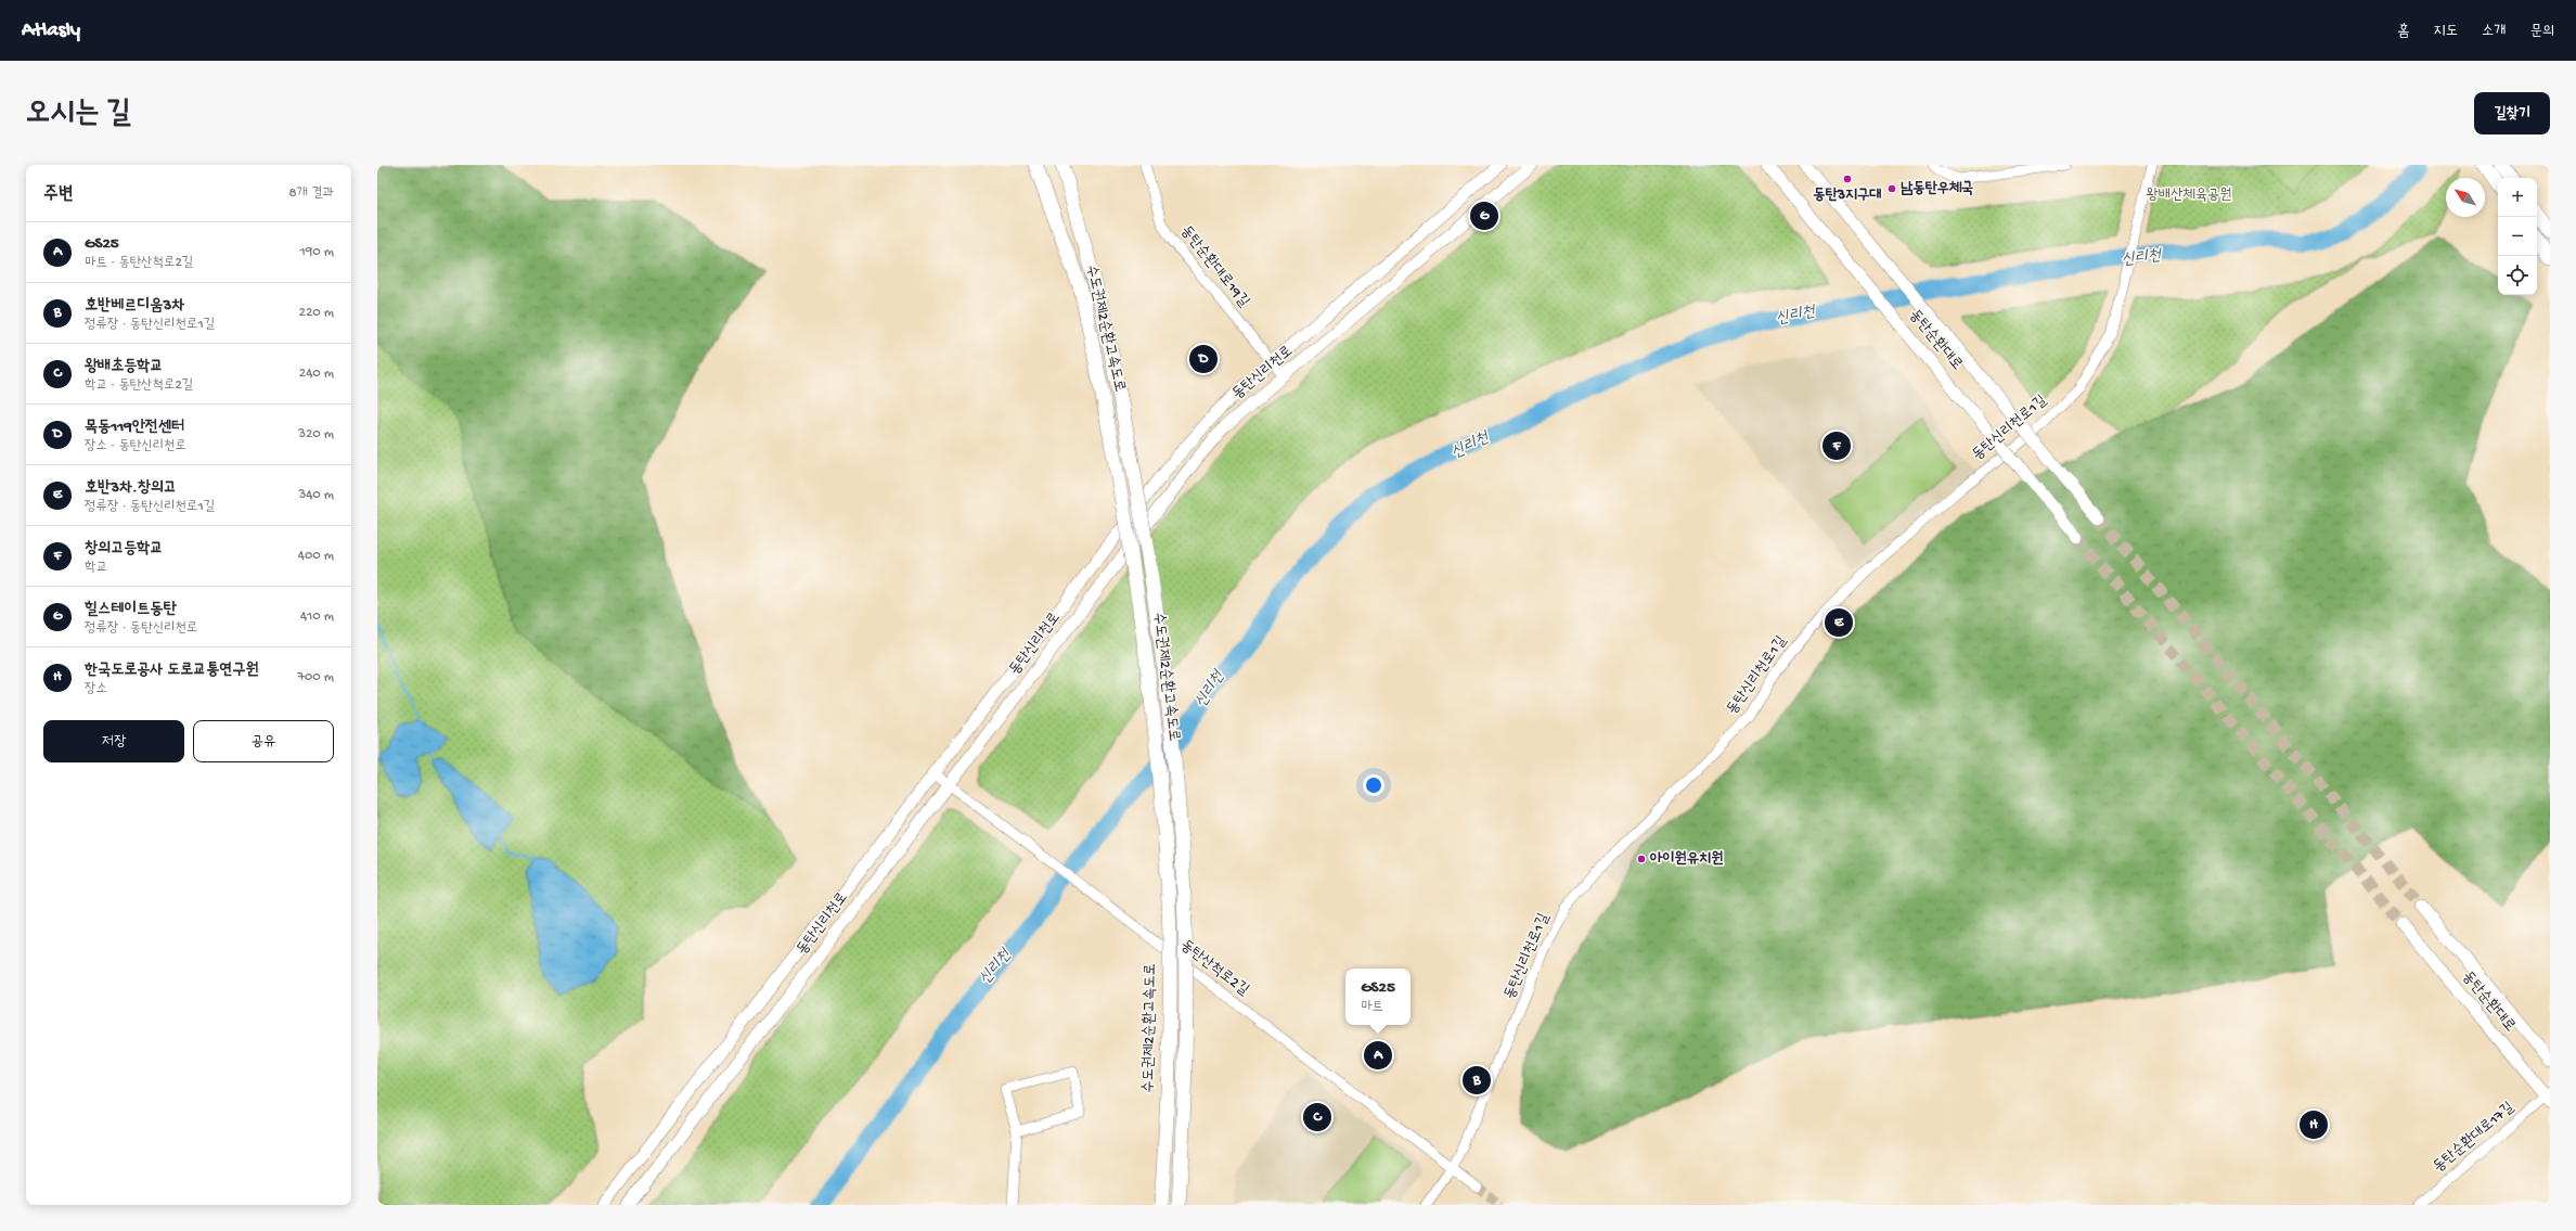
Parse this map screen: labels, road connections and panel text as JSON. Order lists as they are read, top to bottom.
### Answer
{
  "streets": {
    "highway": ["수도권제2순환고속도로"],
    "main road": ["동탄순환대로", "동탄신리천로"],
    "street": [
      "동탄순환대로19길",
      "동탄신리천로1길",
      "동탄산척로2길",
      "동탄순환대로17길"
    ]
  },
  "crossings": [
    ["동탄순환대로19길", "동탄신리천로"],
    ["동탄순환대로", "동탄순환대로17길"],
    ["동탄신리천로", "동탄산척로2길"],
    ["동탄신리천로1길", "동탄산척로2길"]
  ],
  "water": ["신리천"],
  "parks": ["왕배산체육공원"],
  "places": ["동탄3지구대", "남동탄우체국", "아이원유치원"],
  "north": "top left",
  "page": {
    "header": "Atlasly",
    "nav": [
      "홈",
      "지도",
      "소개",
      "문의"
    ],
    "buttons": [
      "길찾기",
      ["저장", "공유"]
    ],
    "title": "오시는 길",
    "heading": ["주변", "8개 결과"],
    "map_buttons": ["+", "−"],
    "pins": [
      "G",
      "D",
      "F",
      "E",
      "A",
      "B",
      "C",
      "H"
    ],
    "list": [
      {
        "mark": "A",
        "name": "GS25",
        "note": "마트 · 동탄산척로2길",
        "value": "190 m"
      },
      {
        "mark": "B",
        "name": "호반베르디움3차",
        "note": "정류장 · 동탄신리천로1길",
        "value": "220 m"
      },
      {
        "mark": "C",
        "name": "왕배초등학교",
        "note": "학교 · 동탄산척로2길",
        "value": "240 m"
      },
      {
        "mark": "D",
        "name": "목동119안전센터",
        "note": "장소 · 동탄신리천로",
        "value": "320 m"
      },
      {
        "mark": "E",
        "name": "호반3차.창의고",
        "note": "정류장 · 동탄신리천로1길",
        "value": "340 m"
      },
      {
        "mark": "F",
        "name": "창의고등학교",
        "note": "학교",
        "value": "400 m"
      },
      {
        "mark": "G",
        "name": "힐스테이트동탄",
        "note": "정류장 · 동탄신리천로",
        "value": "410 m"
      },
      {
        "mark": "H",
        "name": "한국도로공사 도로교통연구원",
        "note": "장소",
        "value": "700 m"
      }
    ],
    "popup": ["GS25", "마트"]
  }
}
